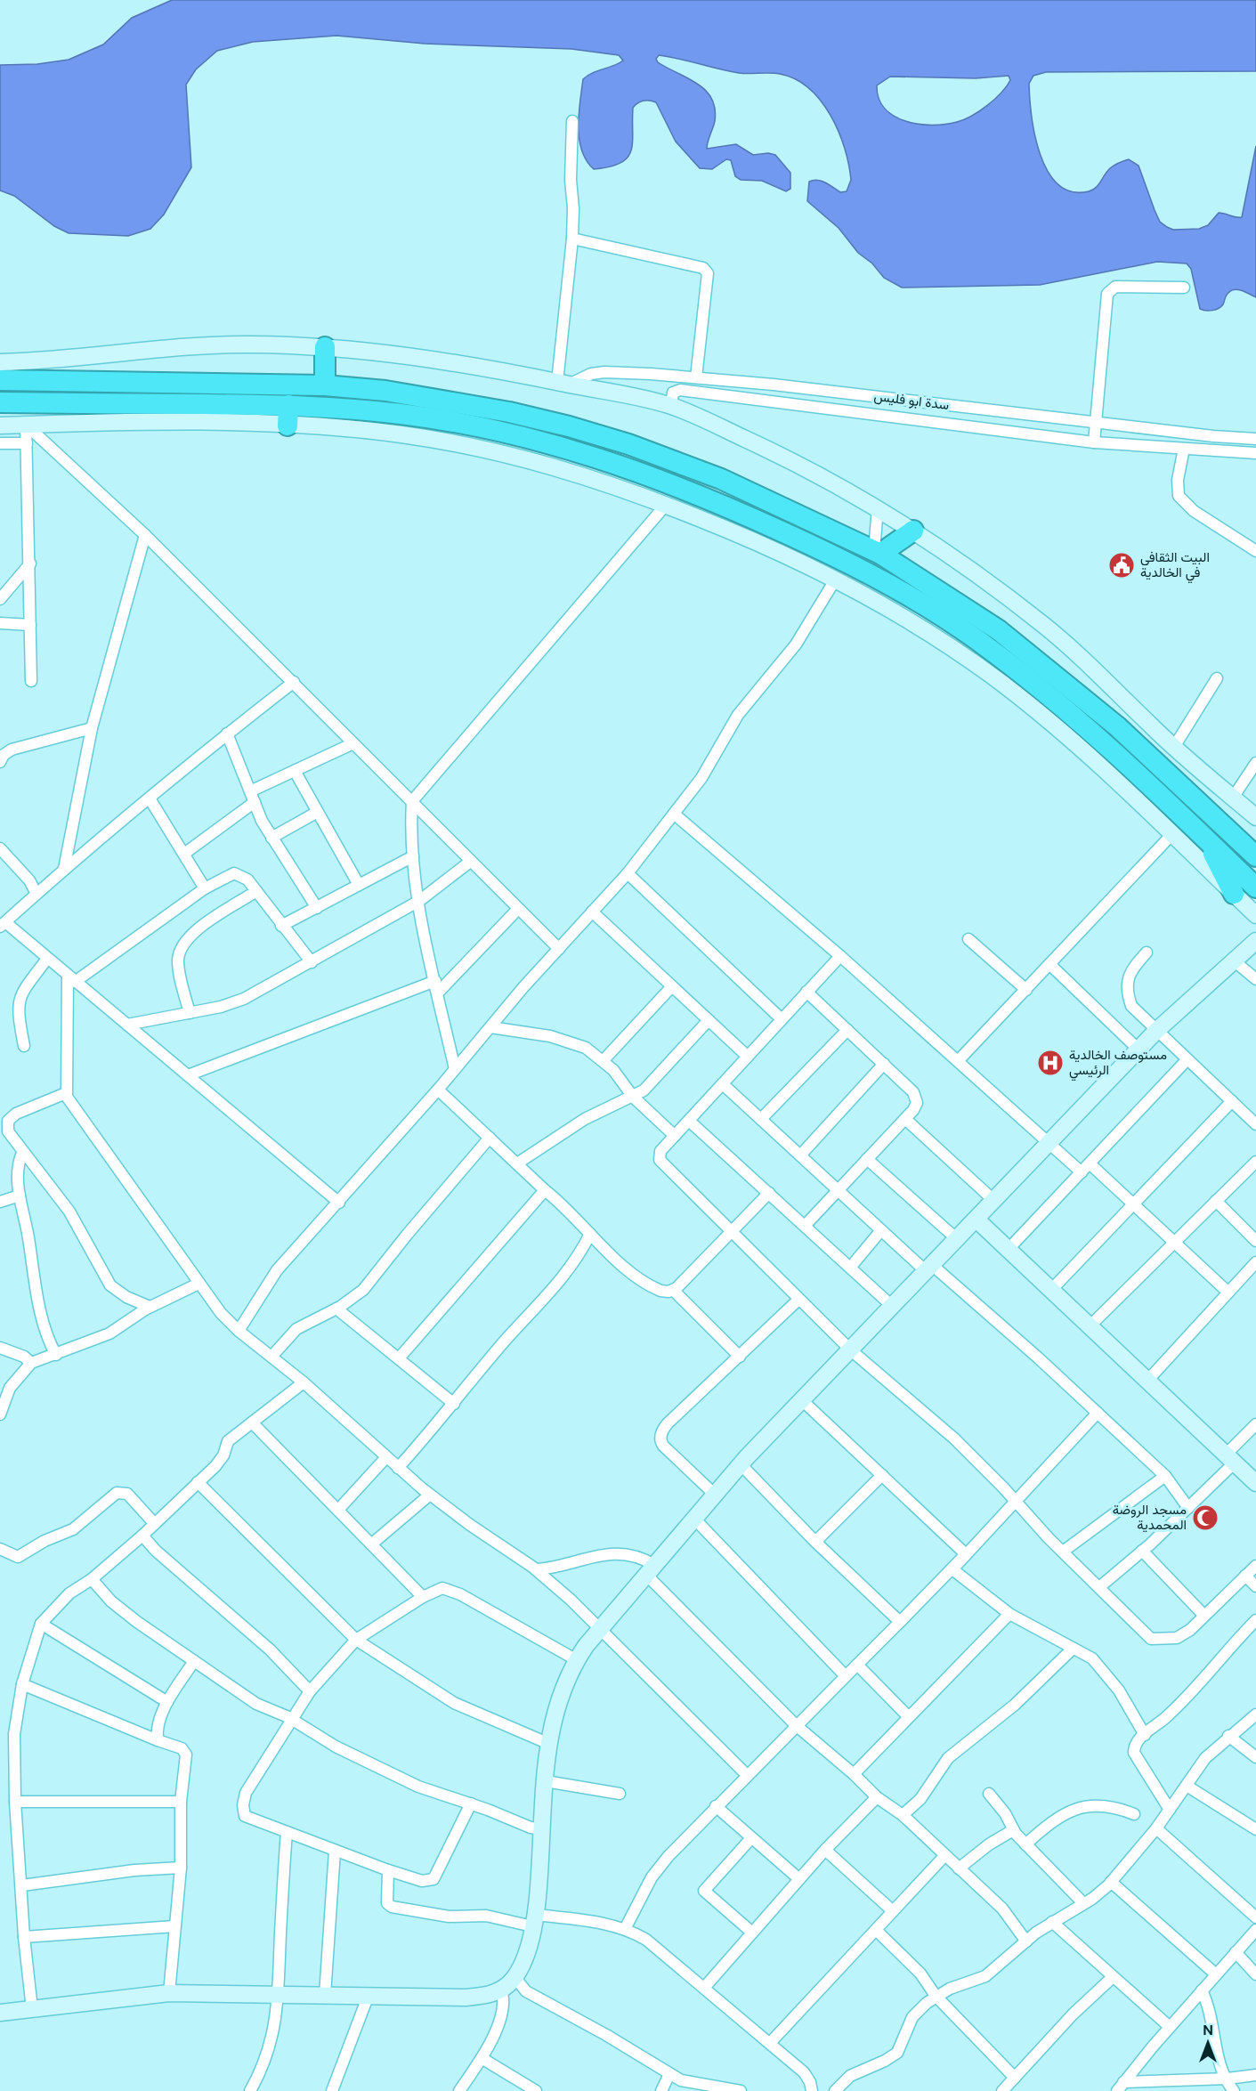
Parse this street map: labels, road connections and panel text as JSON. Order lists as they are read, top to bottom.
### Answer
{
  "streets": {
    "street": ["سدة ابو فليس"]
  },
  "places": {
    "public building": ["البيت الثقافي في الخالدية"],
    "hospital": ["مستوصف الخالدية الرئيسي"],
    "mosque": ["مسجد الروضة المحمدية"]
  },
  "north": "top"
}
